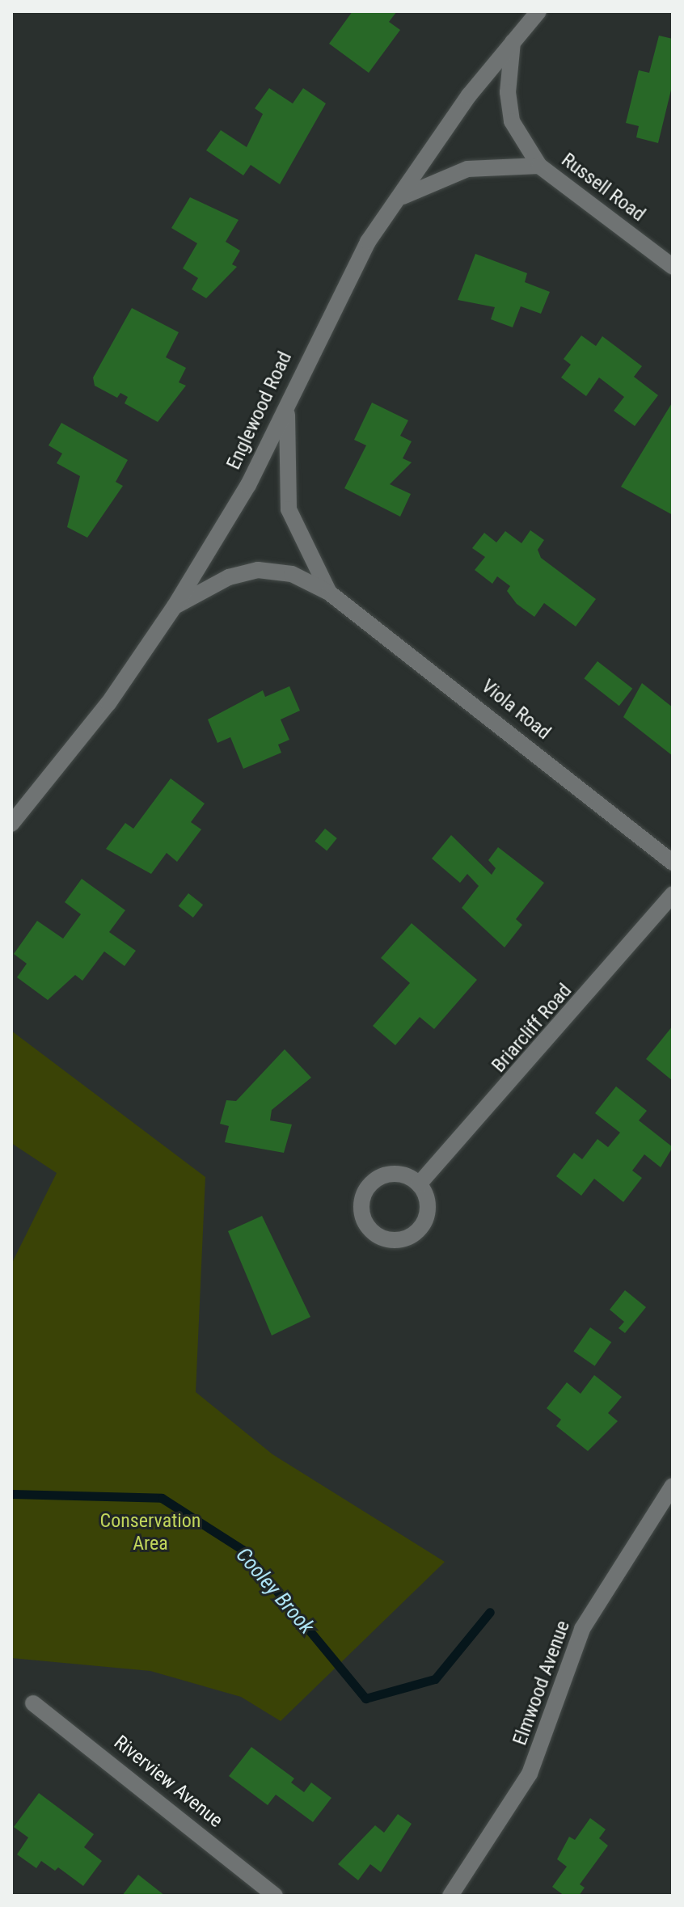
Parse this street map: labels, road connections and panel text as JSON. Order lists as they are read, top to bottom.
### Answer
{
  "streets": {
    "street": [
      "Russell Road",
      "Englewood Road",
      "Viola Road",
      "Briarcliff Road",
      "Elmwood Avenue",
      "Riverview Avenue"
    ]
  },
  "crossings": [
    ["Russell Road", "Englewood Road"],
    ["Englewood Road", "Viola Road"]
  ],
  "water": ["Cooley Brook"],
  "parks": ["Conservation Area"]
}
